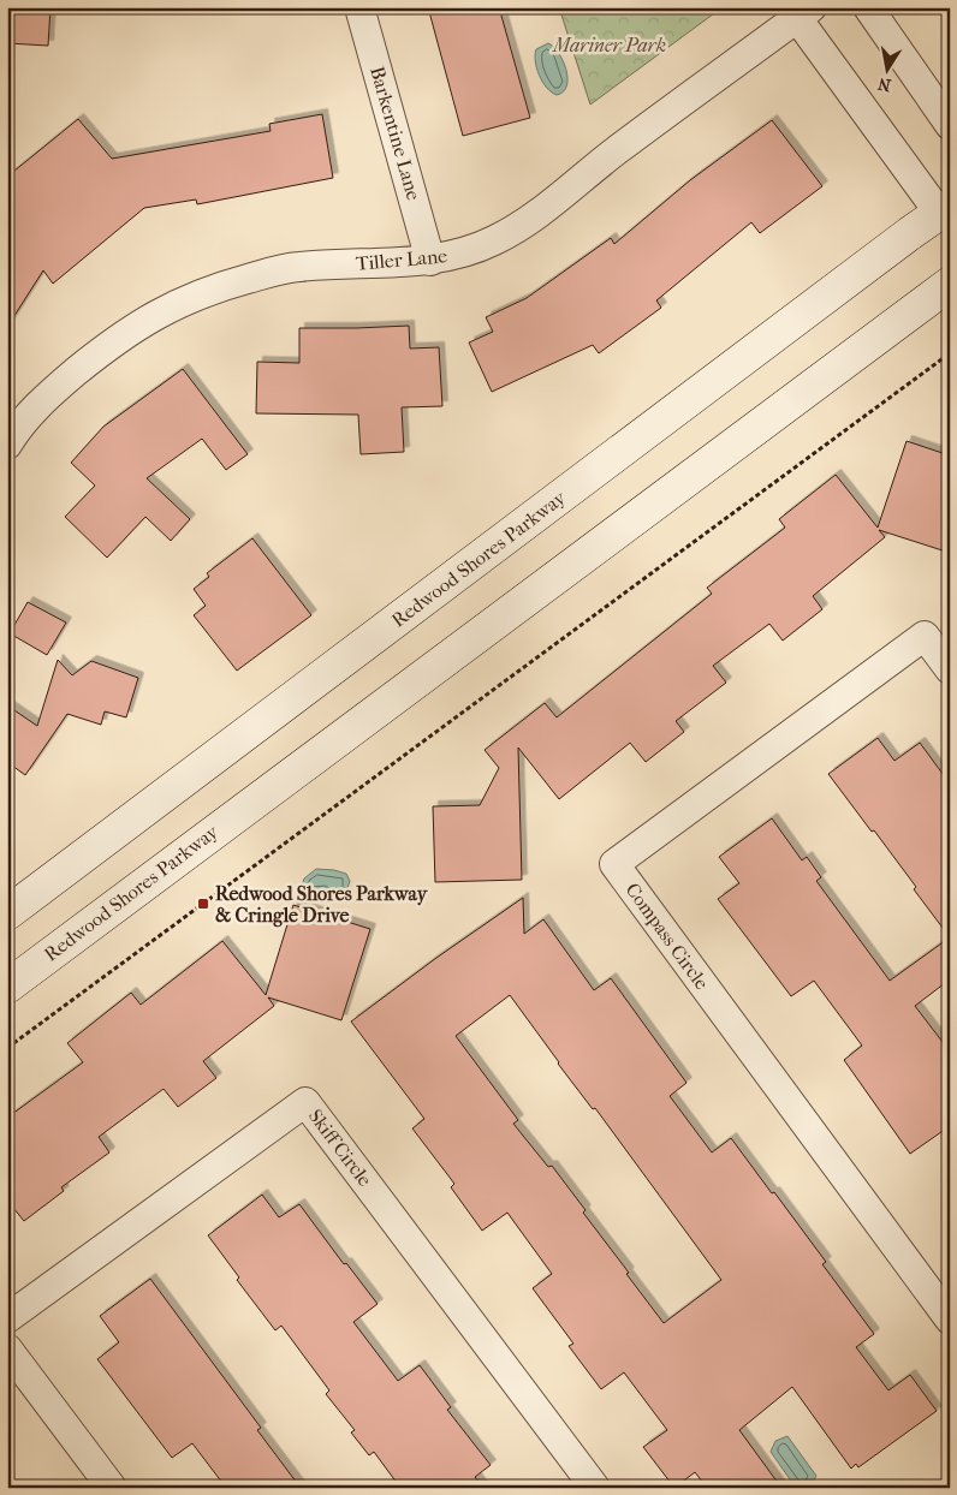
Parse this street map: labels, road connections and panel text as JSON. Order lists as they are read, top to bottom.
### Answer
{
  "streets": {
    "main road": ["Redwood Shores Parkway"],
    "street": [
      "Barkentine Lane",
      "Tiller Lane",
      "Compass Circle",
      "Skiff Circle"
    ]
  },
  "crossings": [
    ["Barkentine Lane", "Tiller Lane"]
  ],
  "parks": ["Mariner Park"],
  "places": {
    "transit": ["Redwood Shores Parkway & Cringle Drive"]
  },
  "north": "bottom"
}
